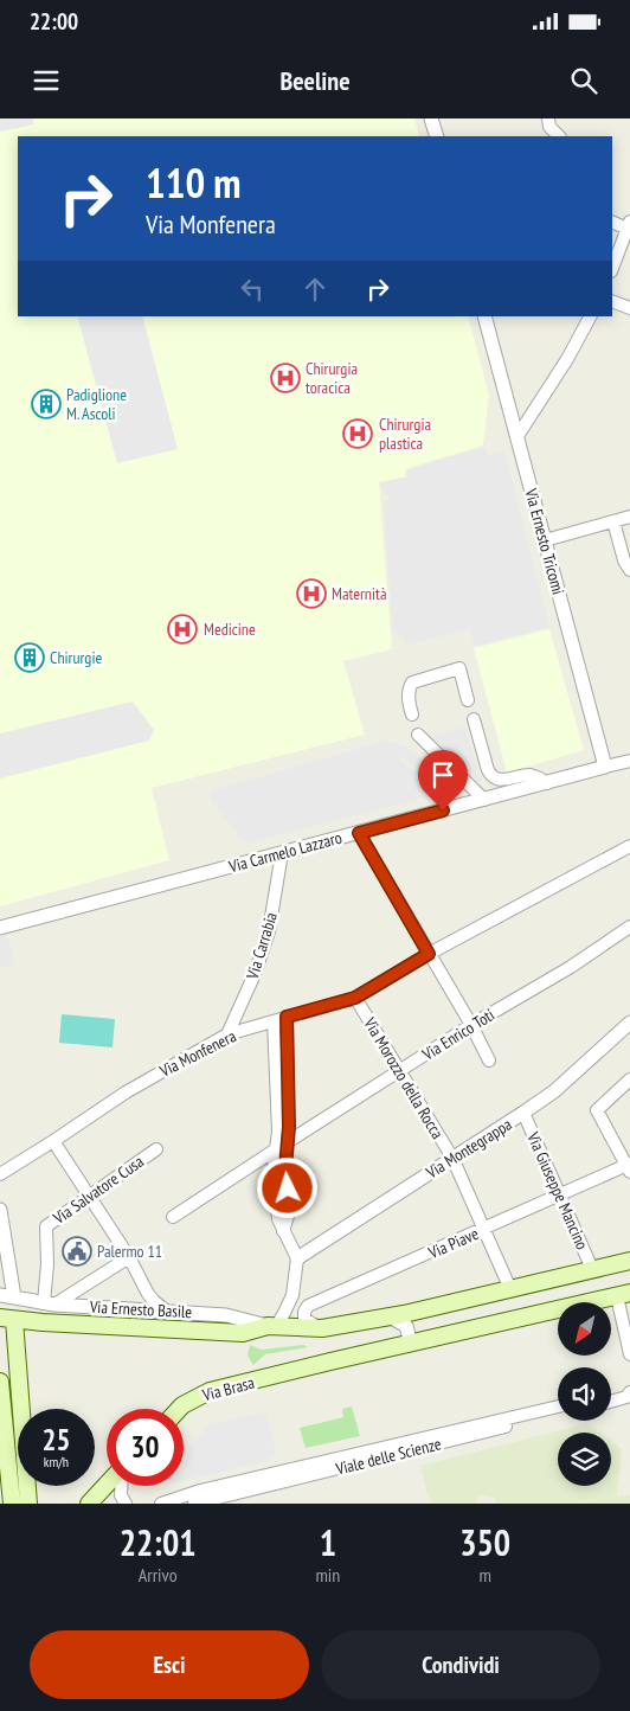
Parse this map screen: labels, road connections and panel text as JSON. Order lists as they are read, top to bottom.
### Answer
{
  "streets": {
    "main road": ["Via Ernesto Basile", "Via Brasa"],
    "street": [
      "Via Ernesto Tricomi",
      "Via Carmelo Lazzaro",
      "Via Carrabia",
      "Via Enrico Toti",
      "Via Monfenera",
      "Via Morozzo della Rocca",
      "Via Montegrappa",
      "Via Salvatore Cusa",
      "Via Giuseppe Mancino",
      "Via Piave",
      "Viale delle Scienze"
    ]
  },
  "crossings": [
    ["Via Ernesto Tricomi", "Via Carmelo Lazzaro"],
    ["Via Carmelo Lazzaro", "Via Carrabia"],
    ["Via Carrabia", "Via Monfenera"],
    ["Via Enrico Toti", "Via Morozzo della Rocca"],
    ["Via Monfenera", "Via Morozzo della Rocca"],
    ["Via Morozzo della Rocca", "Via Montegrappa"],
    ["Via Morozzo della Rocca", "Via Piave"],
    ["Via Morozzo della Rocca", "Via Ernesto Basile"],
    ["Via Montegrappa", "Via Giuseppe Mancino"],
    ["Via Salvatore Cusa", "Via Ernesto Basile"],
    ["Via Giuseppe Mancino", "Via Piave"],
    ["Via Giuseppe Mancino", "Via Ernesto Basile"],
    ["Via Piave", "Via Ernesto Basile"]
  ],
  "places": {
    "hospital": [
      "Chirurgia toracica",
      "Chirurgia plastica",
      "Maternità",
      "Medicine"
    ],
    "building": ["Padiglione M. Ascoli", "Chirurgie"],
    "public building": ["Palermo 11"]
  },
  "north": "bottom left",
  "page": {
    "status": "22:00",
    "header": "Beeline",
    "turn": ["110 m", "Via Monfenera"],
    "speed": "25 km/h",
    "limit": "30",
    "eta": [
      "22:01",
      "Arrivo",
      "1",
      "min",
      "350",
      "m"
    ],
    "buttons": ["Esci", "Condividi"]
  }
}
